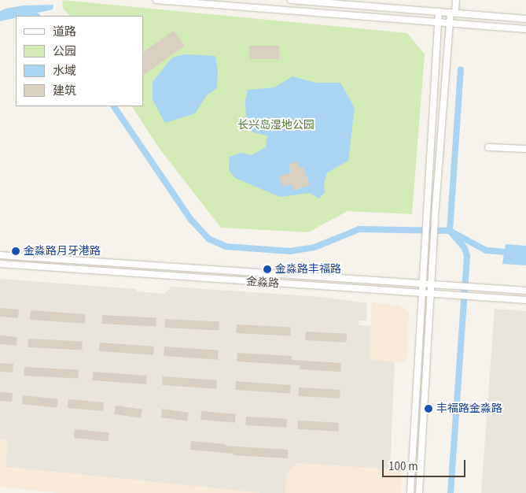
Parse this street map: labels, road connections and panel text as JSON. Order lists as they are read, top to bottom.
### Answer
{
  "streets": {
    "street": ["金淼路"]
  },
  "parks": ["长兴岛湿地公园"],
  "places": ["金淼路月牙港路", "金淼路丰福路", "丰福路金淼路"],
  "legend": [
    "道路",
    "公园",
    "水域",
    "建筑"
  ],
  "scale_bar": "100 m"
}
